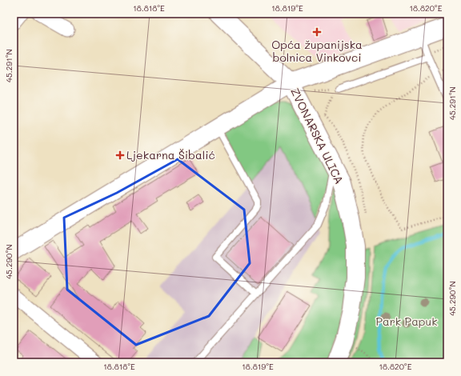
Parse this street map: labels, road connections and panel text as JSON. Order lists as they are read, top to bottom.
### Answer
{
  "streets": {
    "main road": ["ZVONARSKA ULICA"]
  },
  "parks": ["Park Papuk"],
  "places": {
    "health": ["Opća županijska bolnica Vinkovci", "Ljekarna Šibalić"]
  },
  "coordinates": [
    "18.818°E",
    "18.819°E",
    "18.820°E",
    "45.291°N",
    "45.290°N"
  ]
}
